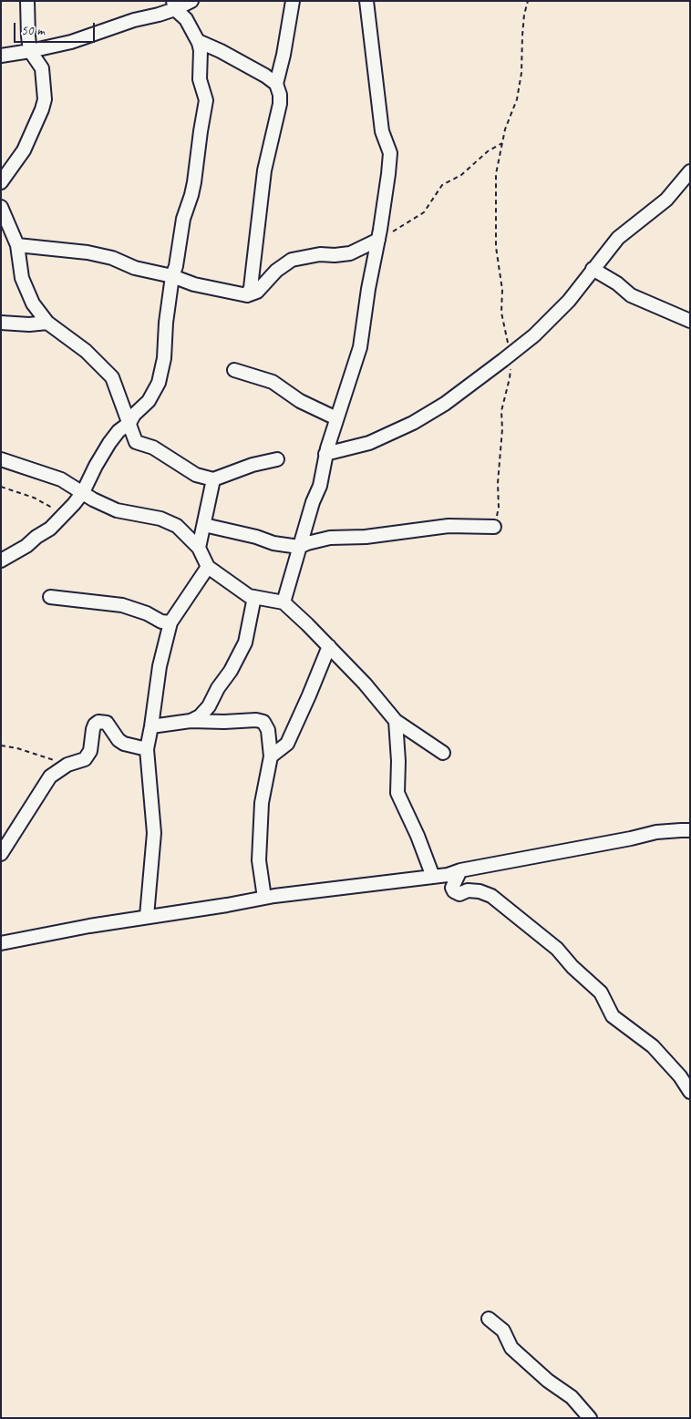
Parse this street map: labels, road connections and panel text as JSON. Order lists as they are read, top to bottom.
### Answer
{
  "scale_bar": "50 m"
}
